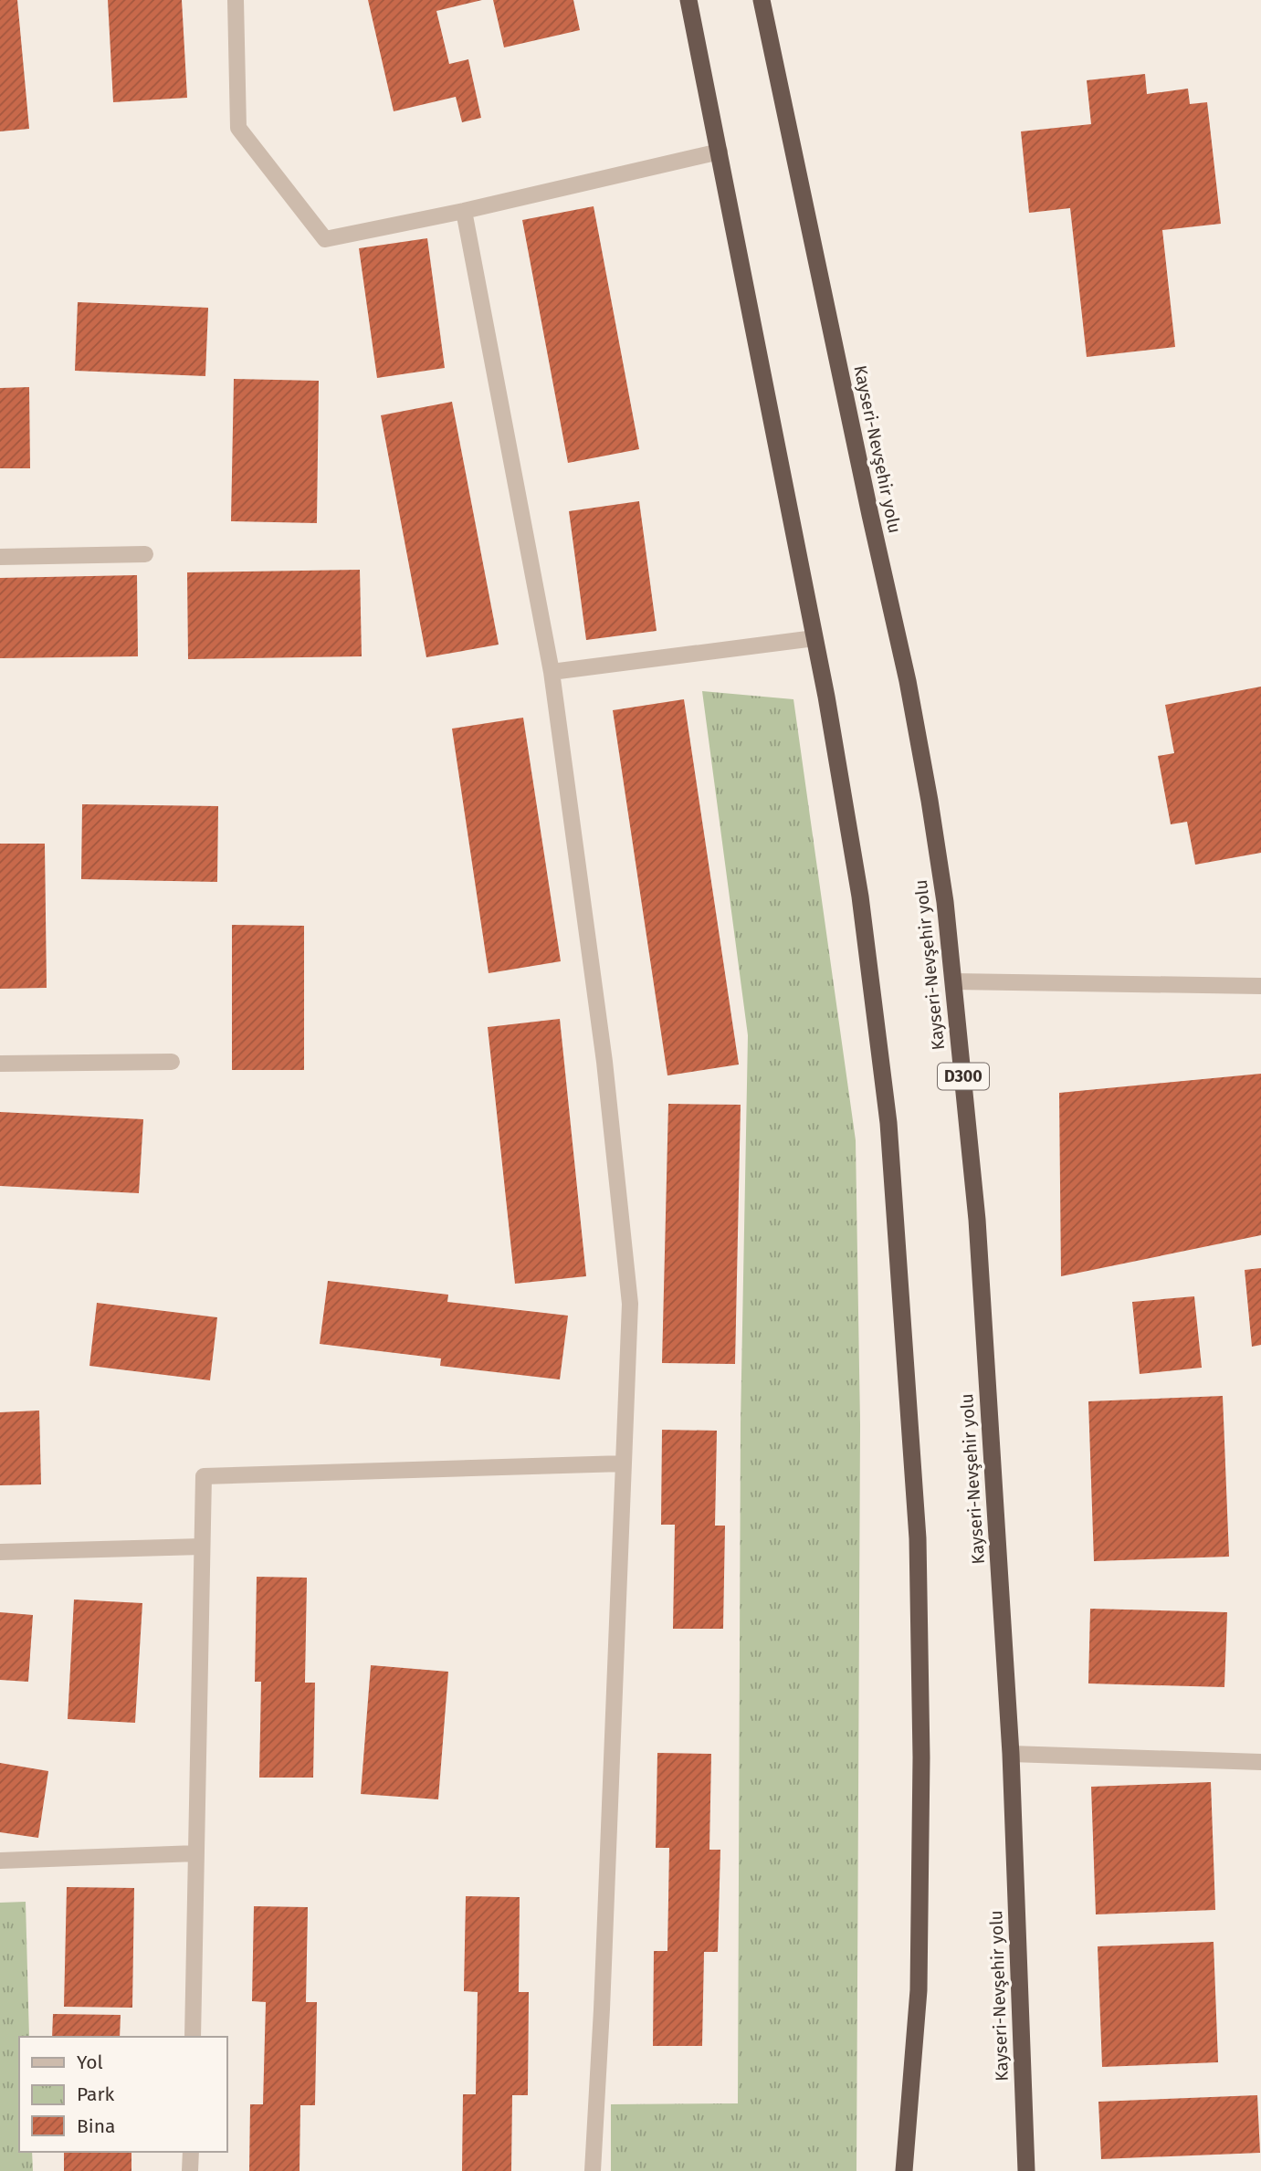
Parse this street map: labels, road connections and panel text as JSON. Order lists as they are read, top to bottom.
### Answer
{
  "streets": {
    "highway": ["Kayseri-Nevşehir yolu", "D300"]
  },
  "legend": ["Yol", "Park", "Bina"]
}
